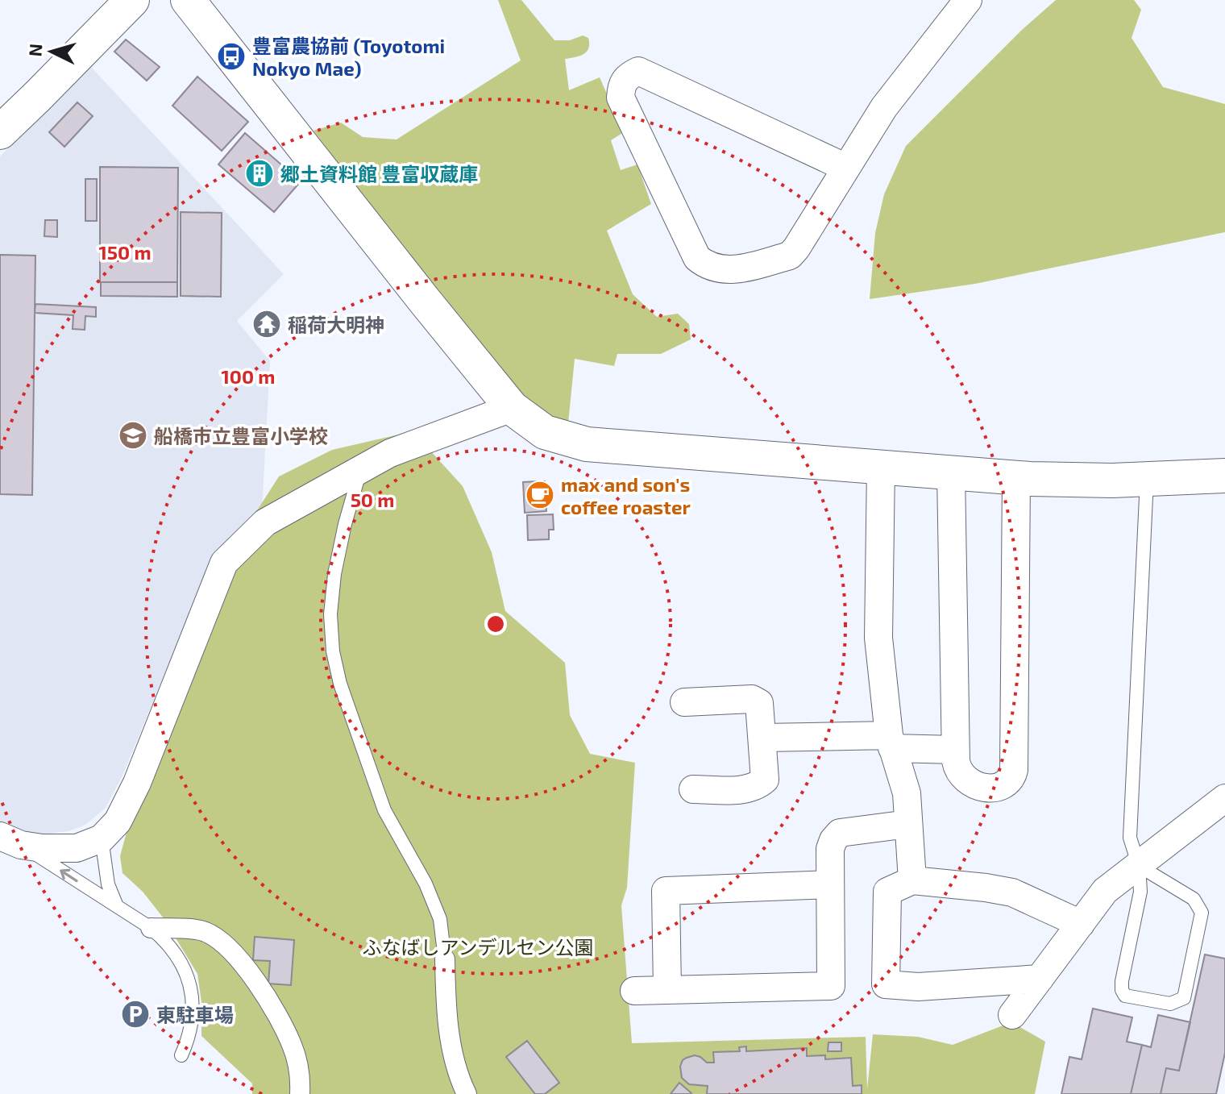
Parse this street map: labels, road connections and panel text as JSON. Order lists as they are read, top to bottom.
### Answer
{
  "parks": ["ふなばしアンデルセン公園"],
  "places": {
    "bus stop": ["豊富農協前 (Toyotomi Nokyo Mae)"],
    "building": ["郷土資料館 豊富収蔵庫"],
    "temple": ["稲荷大明神"],
    "school or university": ["船橋市立豊富小学校"],
    "cafe": ["max and son's coffee roaster"],
    "parking": ["東駐車場"]
  },
  "north": "left",
  "rings": ["150 m", "100 m", "50 m"]
}
